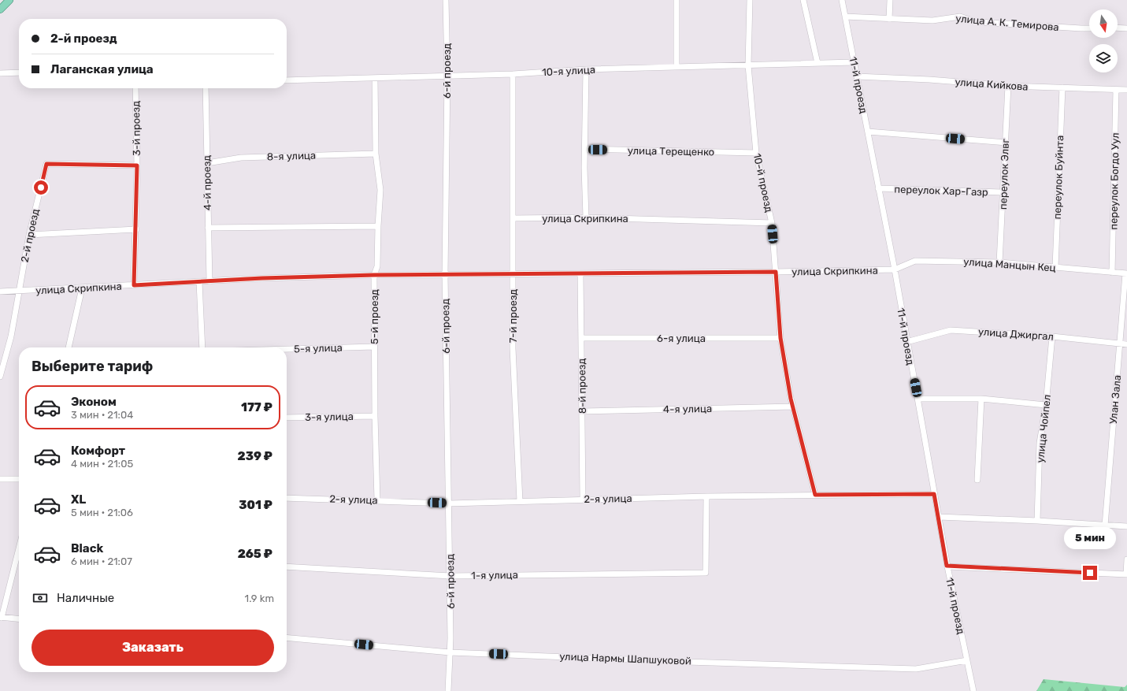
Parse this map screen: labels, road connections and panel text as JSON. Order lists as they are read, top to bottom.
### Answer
{
  "streets": {
    "street": [
      "улица А. К. Темирова",
      "6-й проезд",
      "10-я улица",
      "улица Кийкова",
      "11-й проезд",
      "3-й проезд",
      "улица Терещенко",
      "8-я улица",
      "переулок Элвг",
      "переулок Буйнта",
      "переулок Богдо Уул",
      "4-й проезд",
      "10-й проезд",
      "переулок Хар-Газр",
      "улица Скрипкина",
      "2-й проезд",
      "улица Манцын Кец",
      "7-й проезд",
      "5-й проезд",
      "улица Джиргал",
      "6-я улица",
      "5-я улица",
      "8-й проезд",
      "Улан Зала",
      "4-я улица",
      "3-я улица",
      "улица Чойпел",
      "2-я улица",
      "1-я улица",
      "улица Нармы Шапшуковой"
    ]
  },
  "crossings": [
    ["улица А. К. Темирова", "11-й проезд"],
    ["6-й проезд", "10-я улица"],
    ["6-й проезд", "улица Скрипкина"],
    ["6-й проезд", "2-я улица"],
    ["6-й проезд", "1-я улица"],
    ["6-й проезд", "улица Нармы Шапшуковой"],
    ["10-я улица", "11-й проезд"],
    ["10-я улица", "10-й проезд"],
    ["10-я улица", "7-й проезд"],
    ["10-я улица", "5-й проезд"],
    ["улица Кийкова", "11-й проезд"],
    ["улица Кийкова", "переулок Элвг"],
    ["улица Кийкова", "переулок Буйнта"],
    ["улица Кийкова", "переулок Богдо Уул"],
    ["11-й проезд", "переулок Хар-Газр"],
    ["11-й проезд", "улица Скрипкина"],
    ["11-й проезд", "улица Манцын Кец"],
    ["11-й проезд", "улица Джиргал"],
    ["11-й проезд", "2-я улица"],
    ["11-й проезд", "улица Нармы Шапшуковой"],
    ["3-й проезд", "улица Скрипкина"],
    ["3-й проезд", "2-й проезд"],
    ["улица Терещенко", "10-й проезд"],
    ["8-я улица", "4-й проезд"],
    ["8-я улица", "5-й проезд"],
    ["переулок Элвг", "переулок Хар-Газр"],
    ["переулок Элвг", "улица Манцын Кец"],
    ["переулок Буйнта", "улица Манцын Кец"],
    ["переулок Богдо Уул", "улица Манцын Кец"],
    ["4-й проезд", "улица Скрипкина"],
    ["10-й проезд", "улица Скрипкина"],
    ["10-й проезд", "6-я улица"],
    ["10-й проезд", "4-я улица"],
    ["10-й проезд", "2-я улица"],
    ["улица Скрипкина", "2-й проезд"],
    ["улица Скрипкина", "улица Манцын Кец"],
    ["улица Скрипкина", "7-й проезд"],
    ["улица Скрипкина", "5-й проезд"],
    ["улица Скрипкина", "8-й проезд"],
    ["улица Манцын Кец", "Улан Зала"],
    ["7-й проезд", "2-я улица"],
    ["5-й проезд", "5-я улица"],
    ["5-й проезд", "3-я улица"],
    ["5-й проезд", "2-я улица"],
    ["улица Джиргал", "Улан Зала"],
    ["улица Джиргал", "улица Чойпел"],
    ["6-я улица", "8-й проезд"],
    ["8-й проезд", "4-я улица"],
    ["8-й проезд", "2-я улица"],
    ["2-я улица", "1-я улица"]
  ],
  "north": "bottom",
  "page": {
    "banner": ["2-й проезд", "Лаганская улица"],
    "heading": "Выберите тариф",
    "list": [
      {
        "name": "Эконом",
        "note": "3 мин · 21:04",
        "value": "177 ₽"
      },
      {
        "name": "Комфорт",
        "note": "4 мин · 21:05",
        "value": "239 ₽"
      },
      {
        "name": "XL",
        "note": "5 мин · 21:06",
        "value": "301 ₽"
      },
      {
        "name": "Black",
        "note": "6 мин · 21:07",
        "value": "265 ₽"
      }
    ],
    "bubble": "5 мин",
    "pay": ["Наличные", "1.9 km"],
    "buttons": "Заказать"
  }
}
